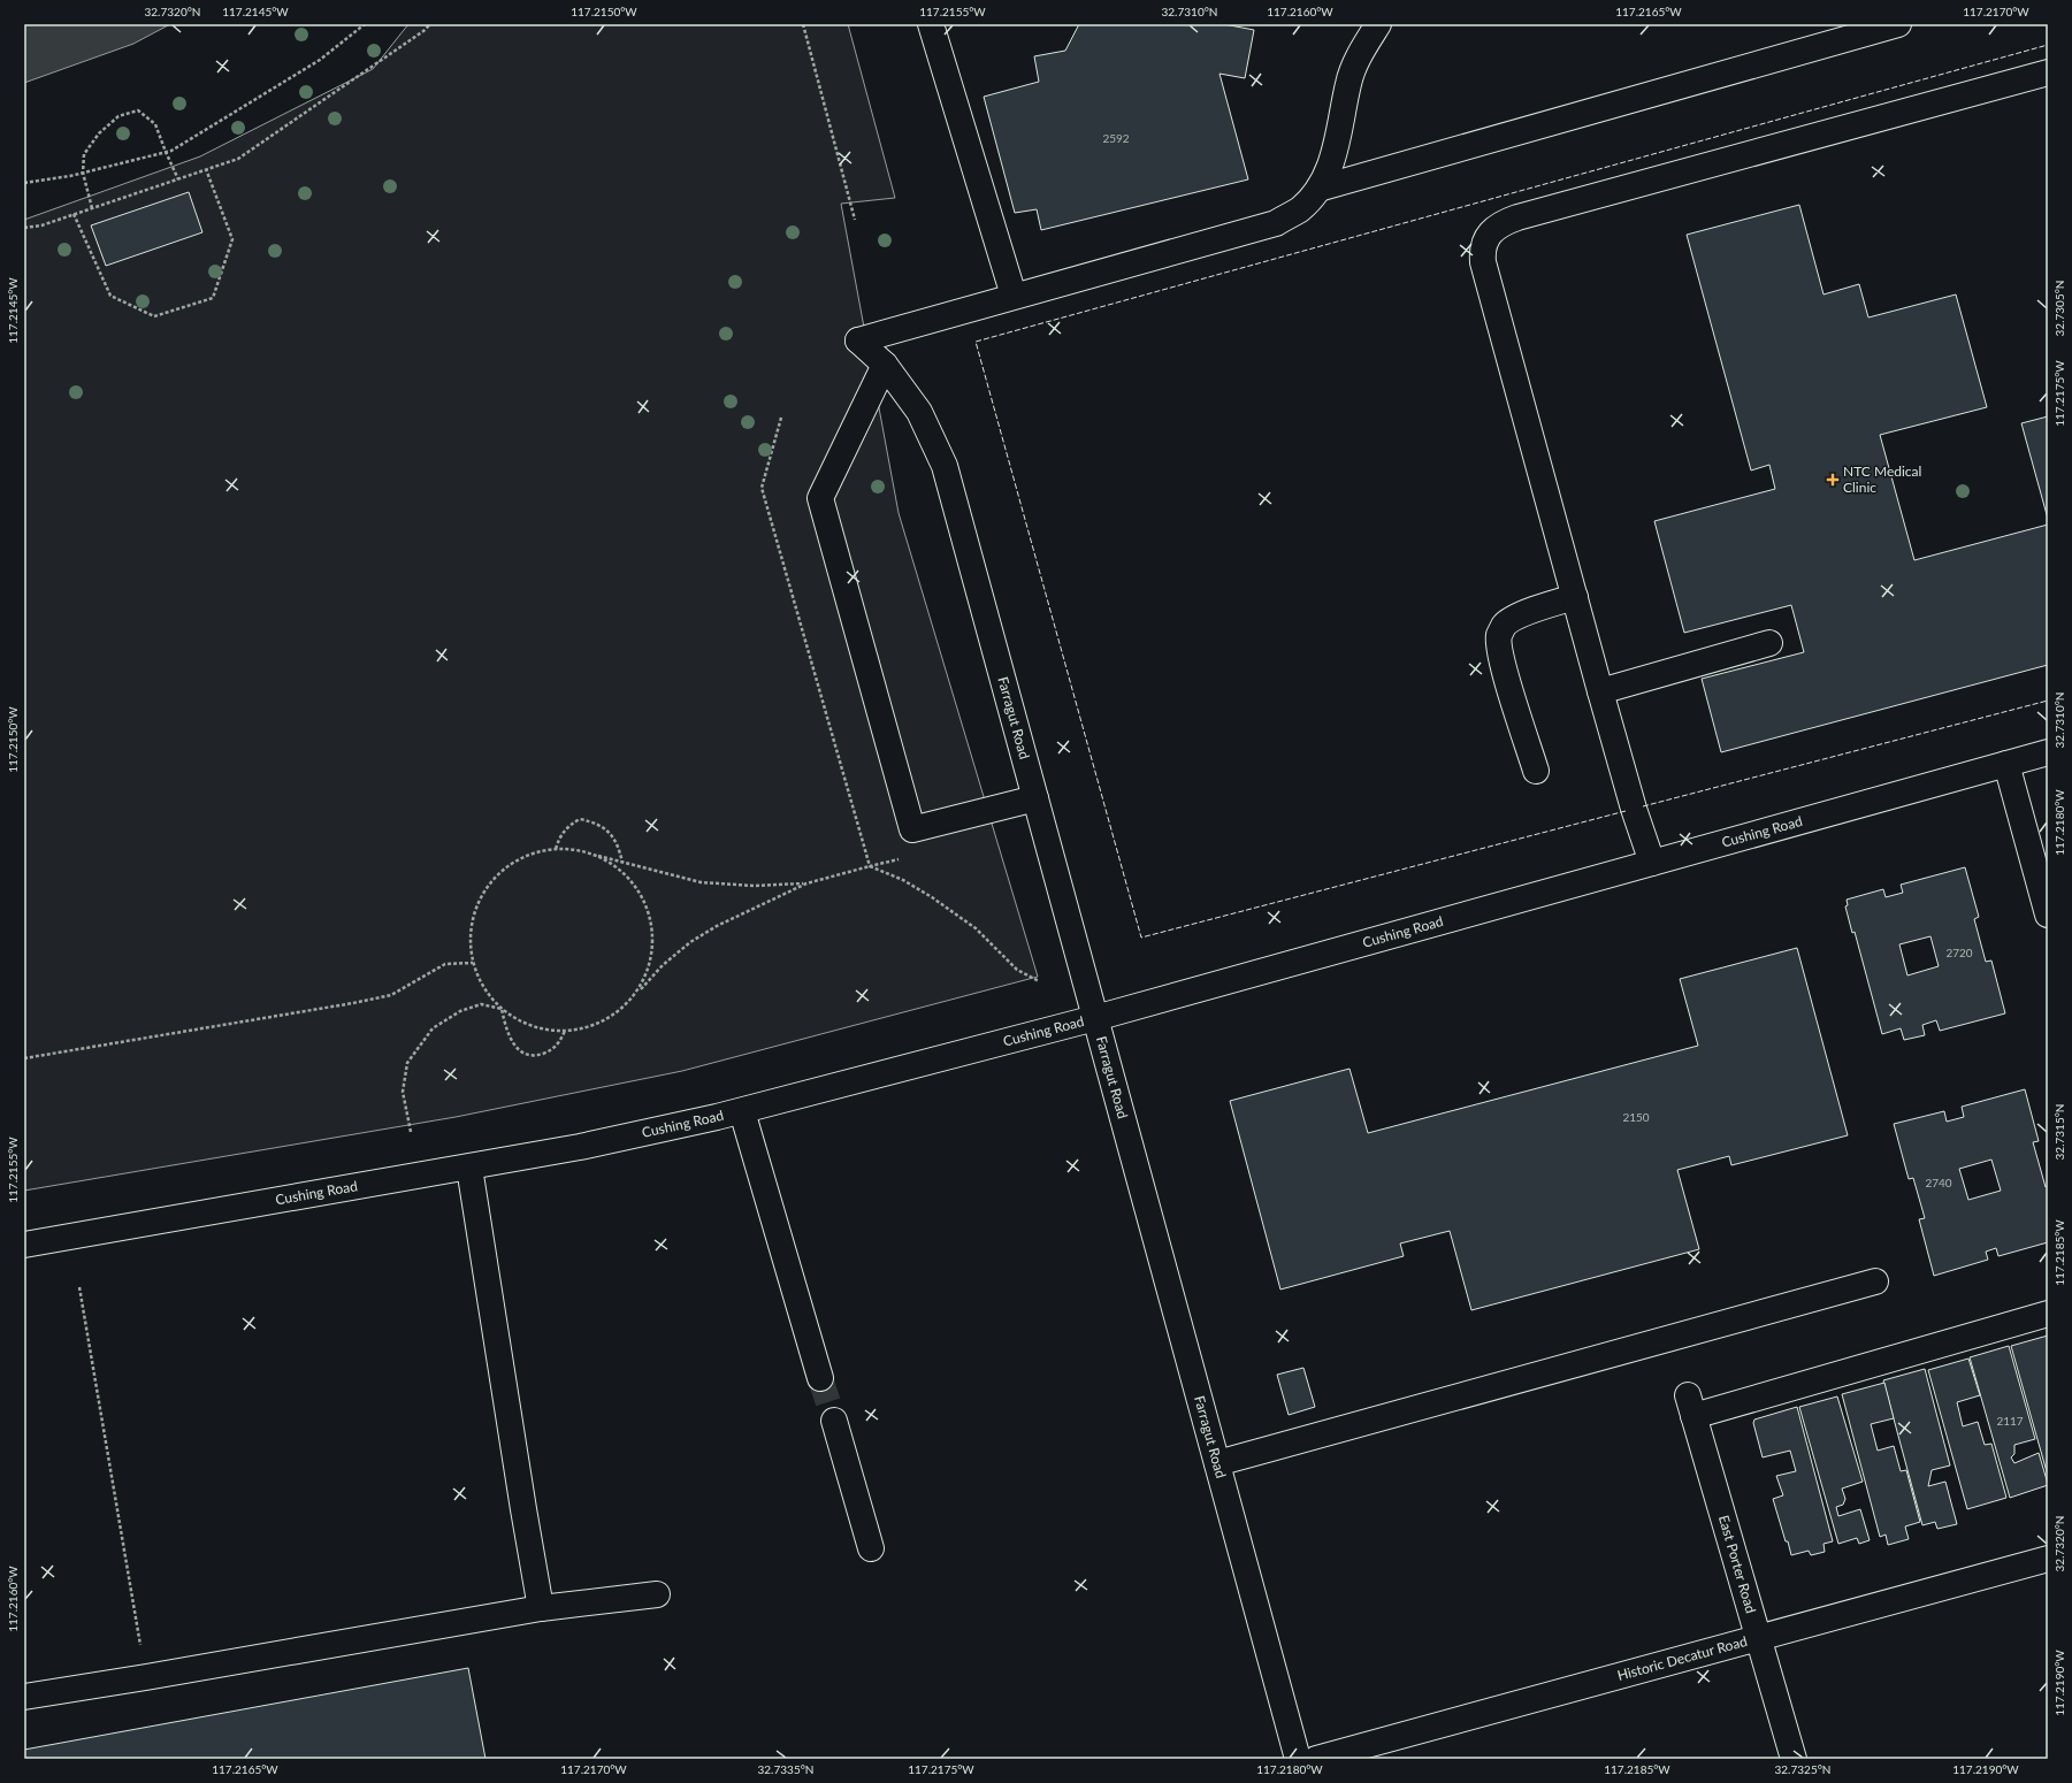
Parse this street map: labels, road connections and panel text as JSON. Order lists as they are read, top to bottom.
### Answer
{
  "streets": {
    "street": [
      "Farragut Road",
      "Cushing Road",
      "East Porter Road",
      "Historic Decatur Road"
    ]
  },
  "crossings": [
    ["Farragut Road", "Cushing Road"],
    ["East Porter Road", "Historic Decatur Road"]
  ],
  "places": {
    "health": ["NTC Medical Clinic"]
  },
  "house_numbers": [
    "2592",
    "2720",
    "2150",
    "2740",
    "2117"
  ],
  "coordinates": [
    "32.7320°N",
    "117.2145°W",
    "117.2150°W",
    "117.2155°W",
    "32.7310°N",
    "117.2160°W",
    "117.2165°W",
    "117.2170°W",
    "32.7305°N",
    "117.2175°W",
    "117.2180°W",
    "32.7315°N",
    "117.2185°W",
    "117.2190°W",
    "32.7335°N",
    "32.7325°N"
  ]
}
